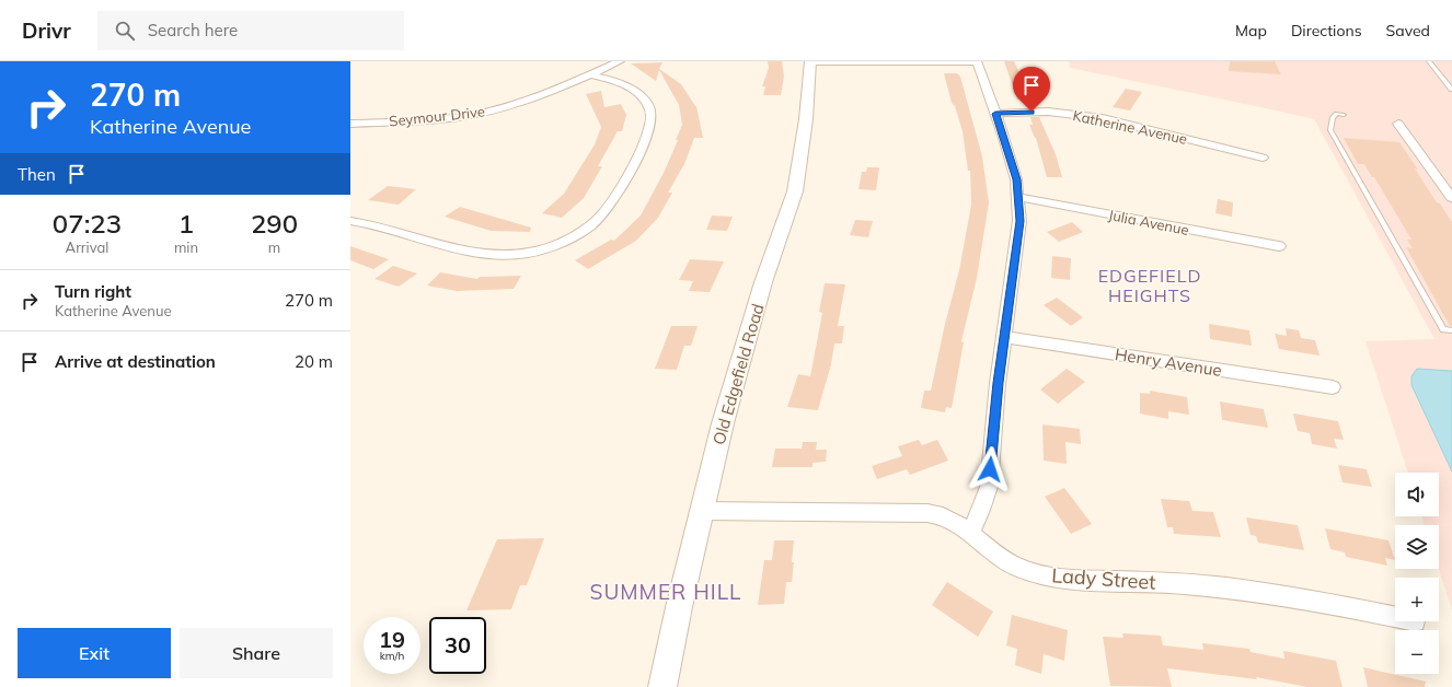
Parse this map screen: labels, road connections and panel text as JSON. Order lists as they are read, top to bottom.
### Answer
{
  "streets": {
    "street": [
      "Seymour Drive",
      "Katherine Avenue",
      "Julia Avenue",
      "Henry Avenue",
      "Old Edgefield Road",
      "Lady Street"
    ]
  },
  "crossings": [
    ["Old Edgefield Road", "Lady Street"]
  ],
  "districts": ["EDGEFIELD HEIGHTS", "SUMMER HILL"],
  "page": {
    "header": "Drivr",
    "search": "Search here",
    "nav": ["Map", "Directions", "Saved"],
    "turn": ["270 m", "Katherine Avenue"],
    "then": "Then",
    "eta": [
      "07:23",
      "Arrival",
      "1",
      "min",
      "290",
      "m"
    ],
    "list": [
      {
        "name": "Turn right",
        "note": "Katherine Avenue",
        "value": "270 m"
      },
      {
        "name": "Arrive at destination",
        "value": "20 m"
      }
    ],
    "map_buttons": ["+", "−"],
    "speed": "19 km/h",
    "limit": "30",
    "buttons": ["Exit", "Share"]
  }
}
